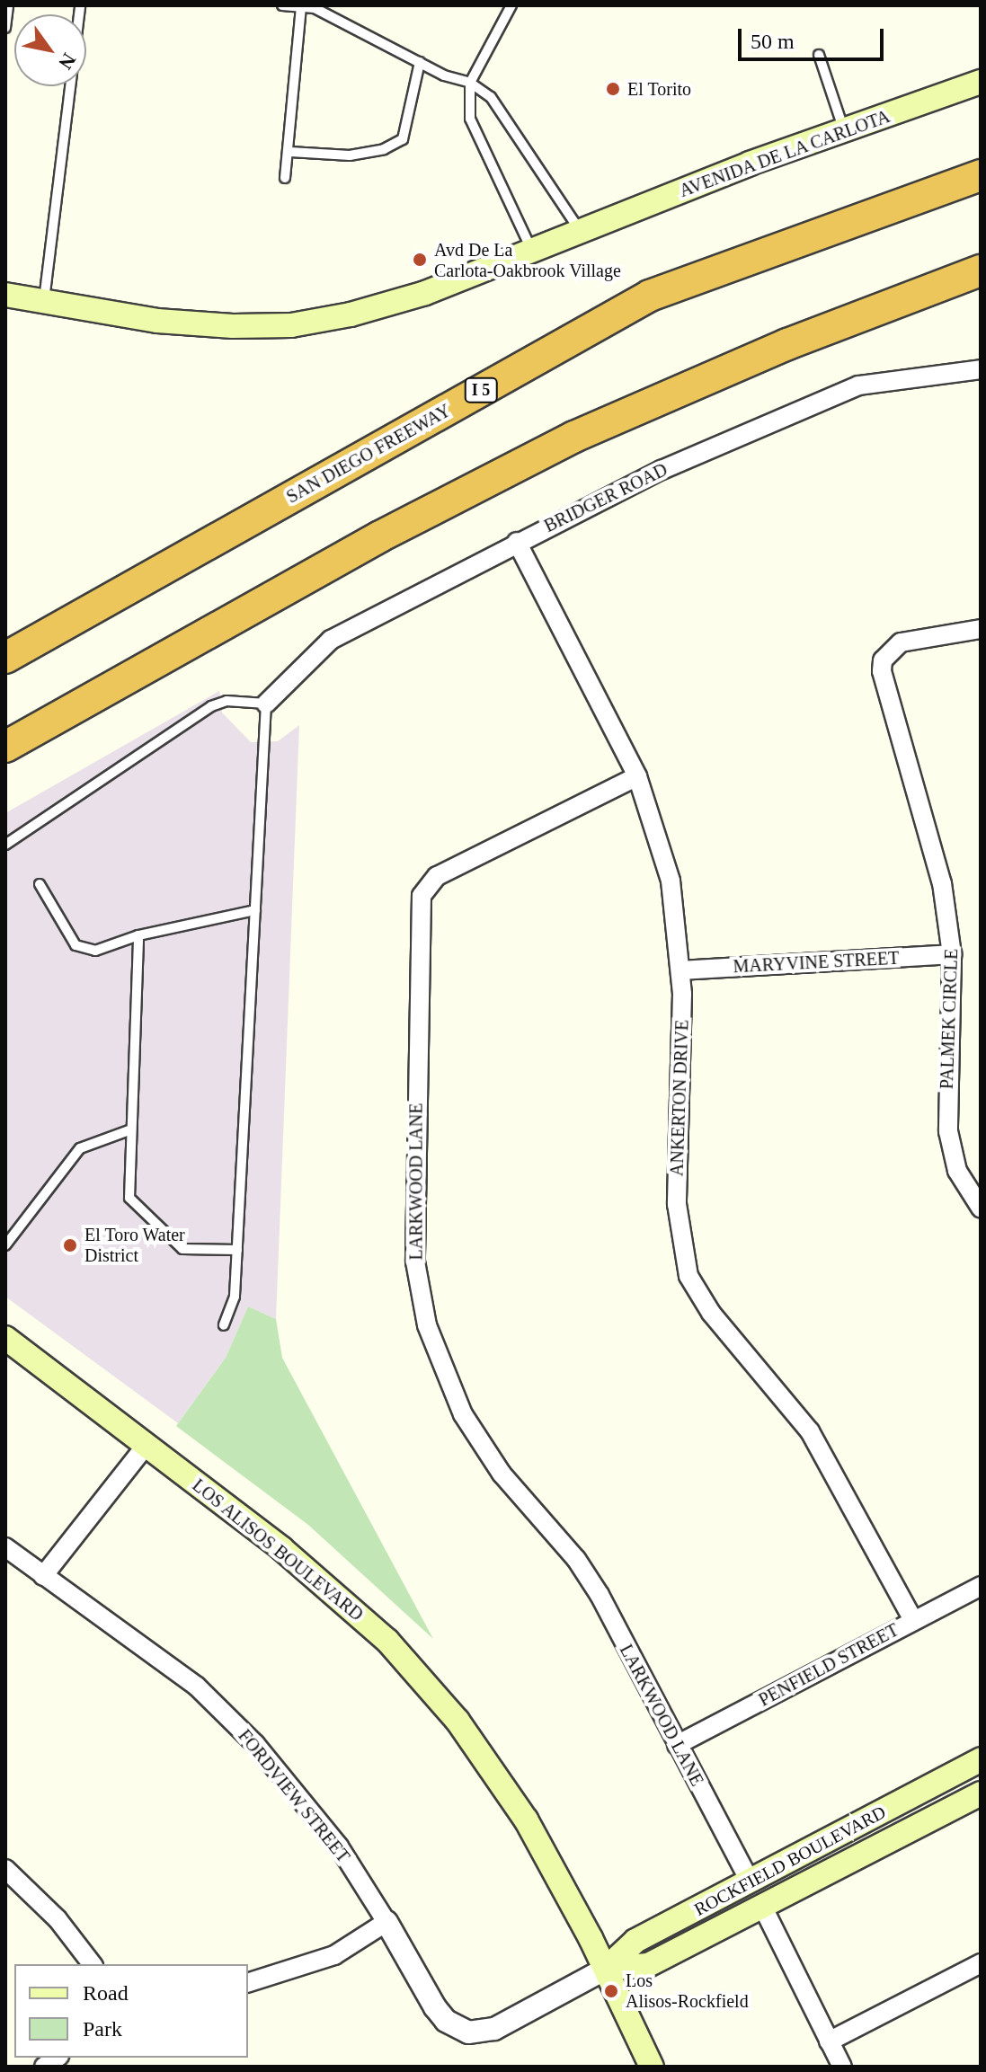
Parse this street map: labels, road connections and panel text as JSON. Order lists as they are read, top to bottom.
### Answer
{
  "streets": {
    "highway": ["I 5", "SAN DIEGO FREEWAY"],
    "main road": ["AVENIDA DE LA CARLOTA", "LOS ALISOS BOULEVARD", "ROCKFIELD BOULEVARD"],
    "street": [
      "BRIDGER ROAD",
      "MARYVINE STREET",
      "PALMEK CIRCLE",
      "ANKERTON DRIVE",
      "LARKWOOD LANE",
      "PENFIELD STREET",
      "FORDVIEW STREET"
    ]
  },
  "crossings": [
    ["BRIDGER ROAD", "ANKERTON DRIVE"],
    ["MARYVINE STREET", "PALMEK CIRCLE"],
    ["MARYVINE STREET", "ANKERTON DRIVE"],
    ["ANKERTON DRIVE", "LARKWOOD LANE"],
    ["ANKERTON DRIVE", "PENFIELD STREET"],
    ["LARKWOOD LANE", "PENFIELD STREET"],
    ["LARKWOOD LANE", "ROCKFIELD BOULEVARD"],
    ["LOS ALISOS BOULEVARD", "ROCKFIELD BOULEVARD"],
    ["FORDVIEW STREET", "ROCKFIELD BOULEVARD"]
  ],
  "places": [
    "El Torito",
    "Avd De La Carlota-Oakbrook Village",
    "El Toro Water District",
    "Los Alisos-Rockfield"
  ],
  "legend": ["Road", "Park"],
  "scale_bar": "50 m",
  "north": "bottom right"
}
